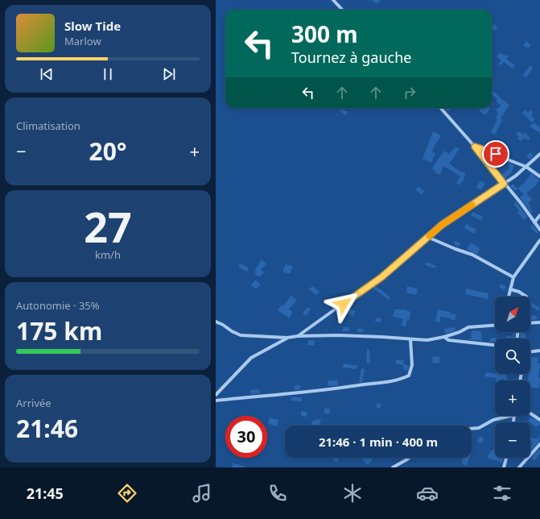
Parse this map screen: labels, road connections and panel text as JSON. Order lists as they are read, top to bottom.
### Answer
{
  "north": "top right",
  "page": {
    "turn": ["300 m", "Tournez à gauche"],
    "song": ["Slow Tide", "Marlow"],
    "tile": [
      "Climatisation",
      ["27", "km/h"],
      ["Autonomie · 35%", "175 km"],
      ["Arrivée", "21:46"]
    ],
    "heat": ["−", "20°", "+"],
    "map_buttons": ["+", "−"],
    "limit": "30",
    "trip": "21:46 · 1 min · 400 m",
    "tabs": "21:45"
  }
}
